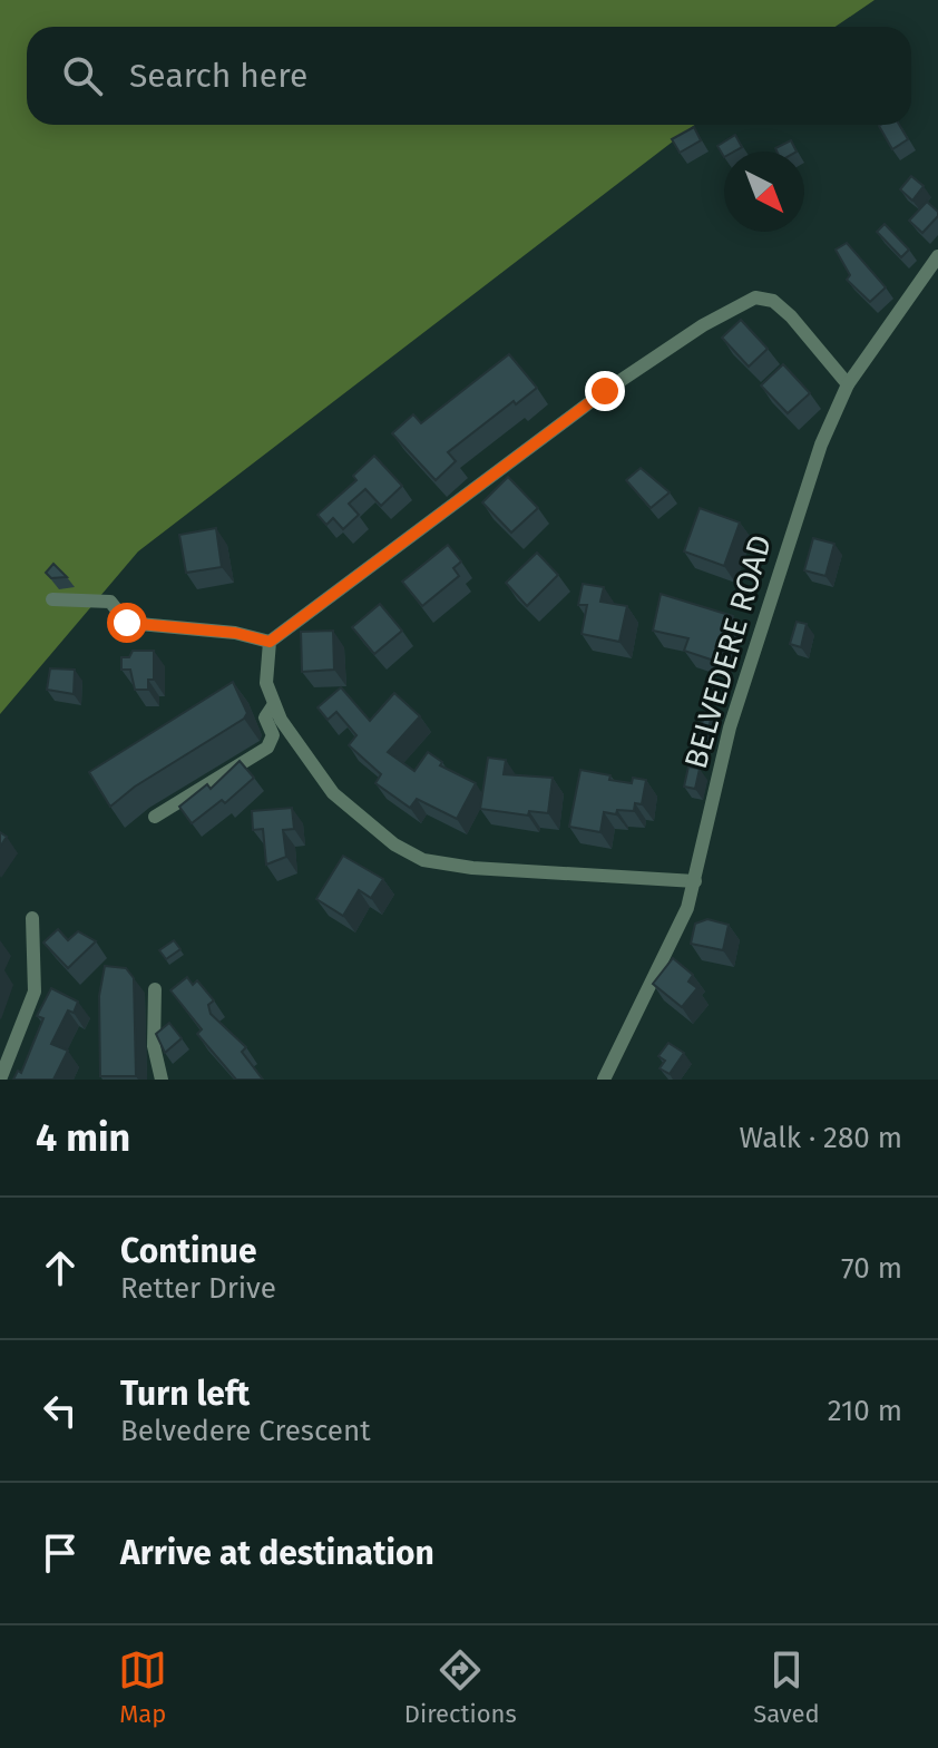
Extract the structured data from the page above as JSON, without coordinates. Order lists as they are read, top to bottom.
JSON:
{
  "streets": {
    "street": ["BELVEDERE ROAD"]
  },
  "north": "bottom right",
  "page": {
    "search": "Search here",
    "heading": ["4 min", "Walk · 280 m"],
    "list": [
      ["Continue", "Retter Drive", "70 m"],
      ["Turn left", "Belvedere Crescent", "210 m"],
      "Arrive at destination"
    ],
    "nav": ["Map", "Directions", "Saved"]
  }
}
